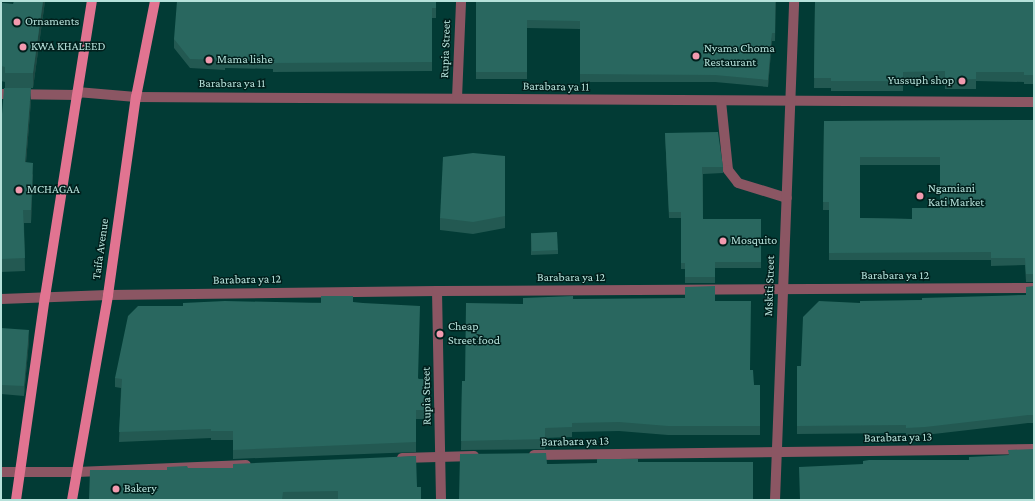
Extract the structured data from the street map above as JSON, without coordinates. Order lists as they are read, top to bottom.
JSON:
{
  "streets": {
    "main road": ["Taifa Avenue"],
    "street": [
      "Rupia Street",
      "Barabara ya 11",
      "Barabara ya 12",
      "Mskiti Street",
      "Barabara ya 13"
    ]
  },
  "crossings": [
    ["Rupia Street", "Barabara ya 11"],
    ["Rupia Street", "Barabara ya 12"],
    ["Barabara ya 11", "Taifa Avenue"],
    ["Barabara ya 11", "Mskiti Street"],
    ["Taifa Avenue", "Barabara ya 12"],
    ["Barabara ya 12", "Mskiti Street"],
    ["Mskiti Street", "Barabara ya 13"]
  ],
  "places": [
    "Ornaments",
    "KWA KHALEED",
    "Nyama Choma Restaurant",
    "Mama lishe",
    "Yussuph shop",
    "MCHAGAA",
    "Ngamiani Kati Market",
    "Mosquito",
    "Cheap Street food",
    "Bakery"
  ]
}
